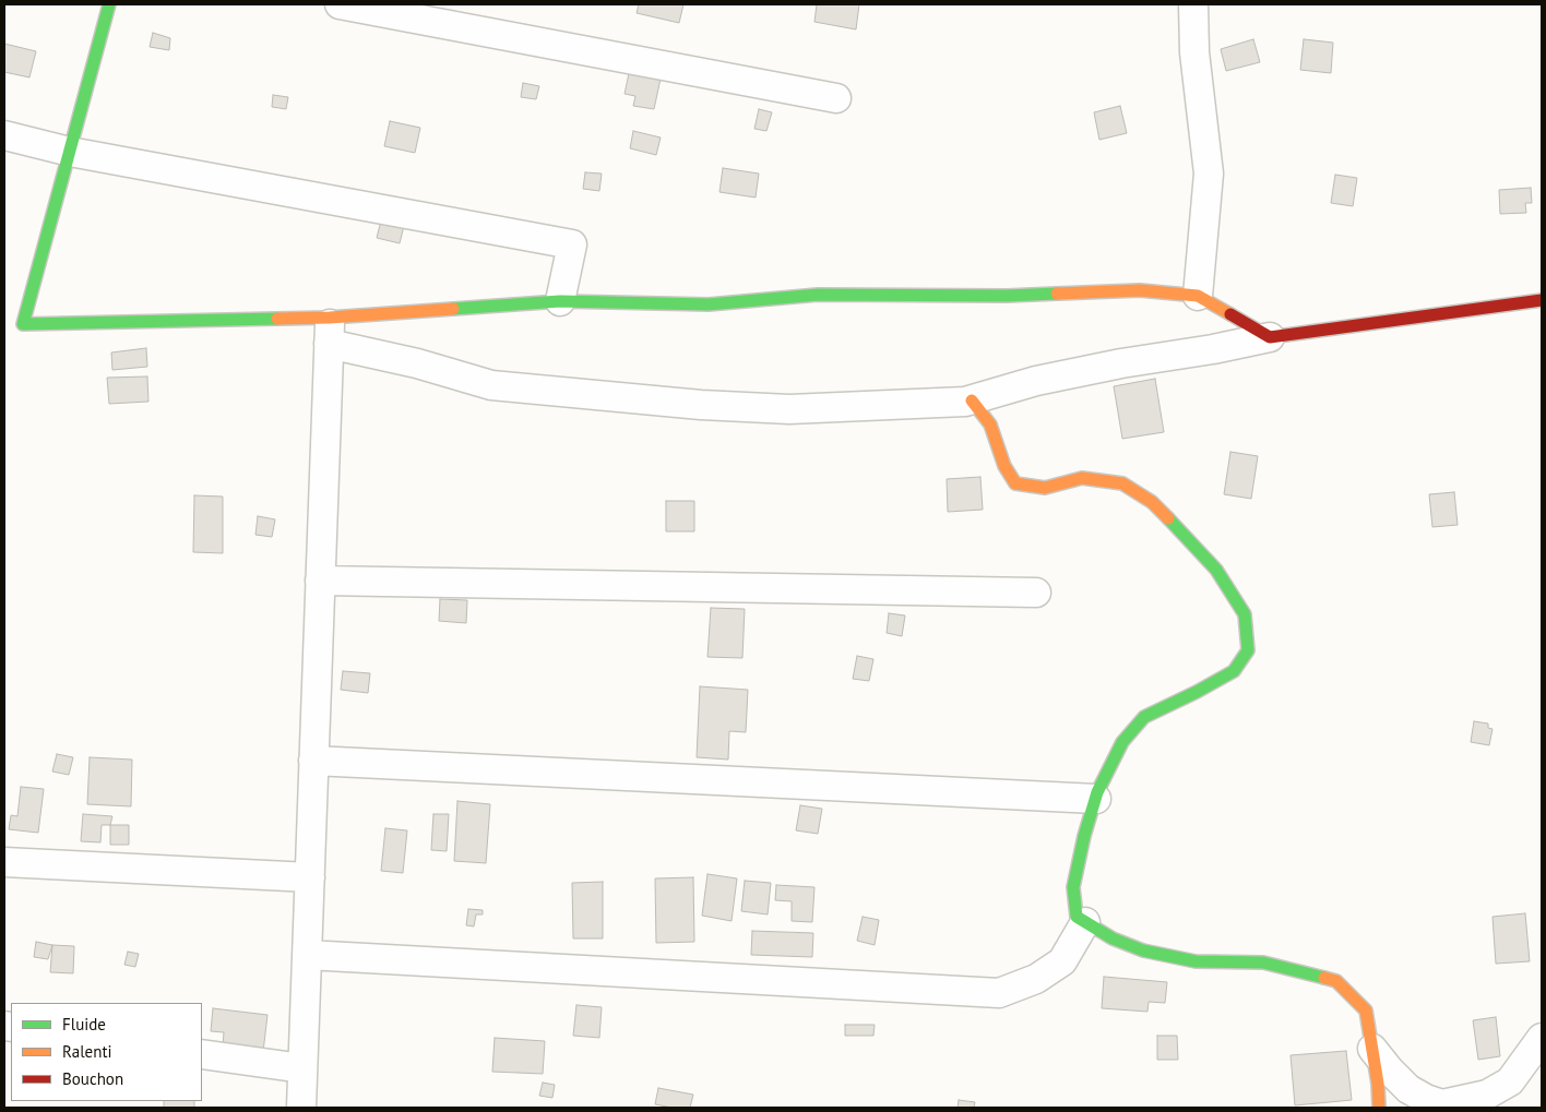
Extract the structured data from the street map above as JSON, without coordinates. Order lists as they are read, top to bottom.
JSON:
{
  "legend": ["Fluide", "Ralenti", "Bouchon"]
}
